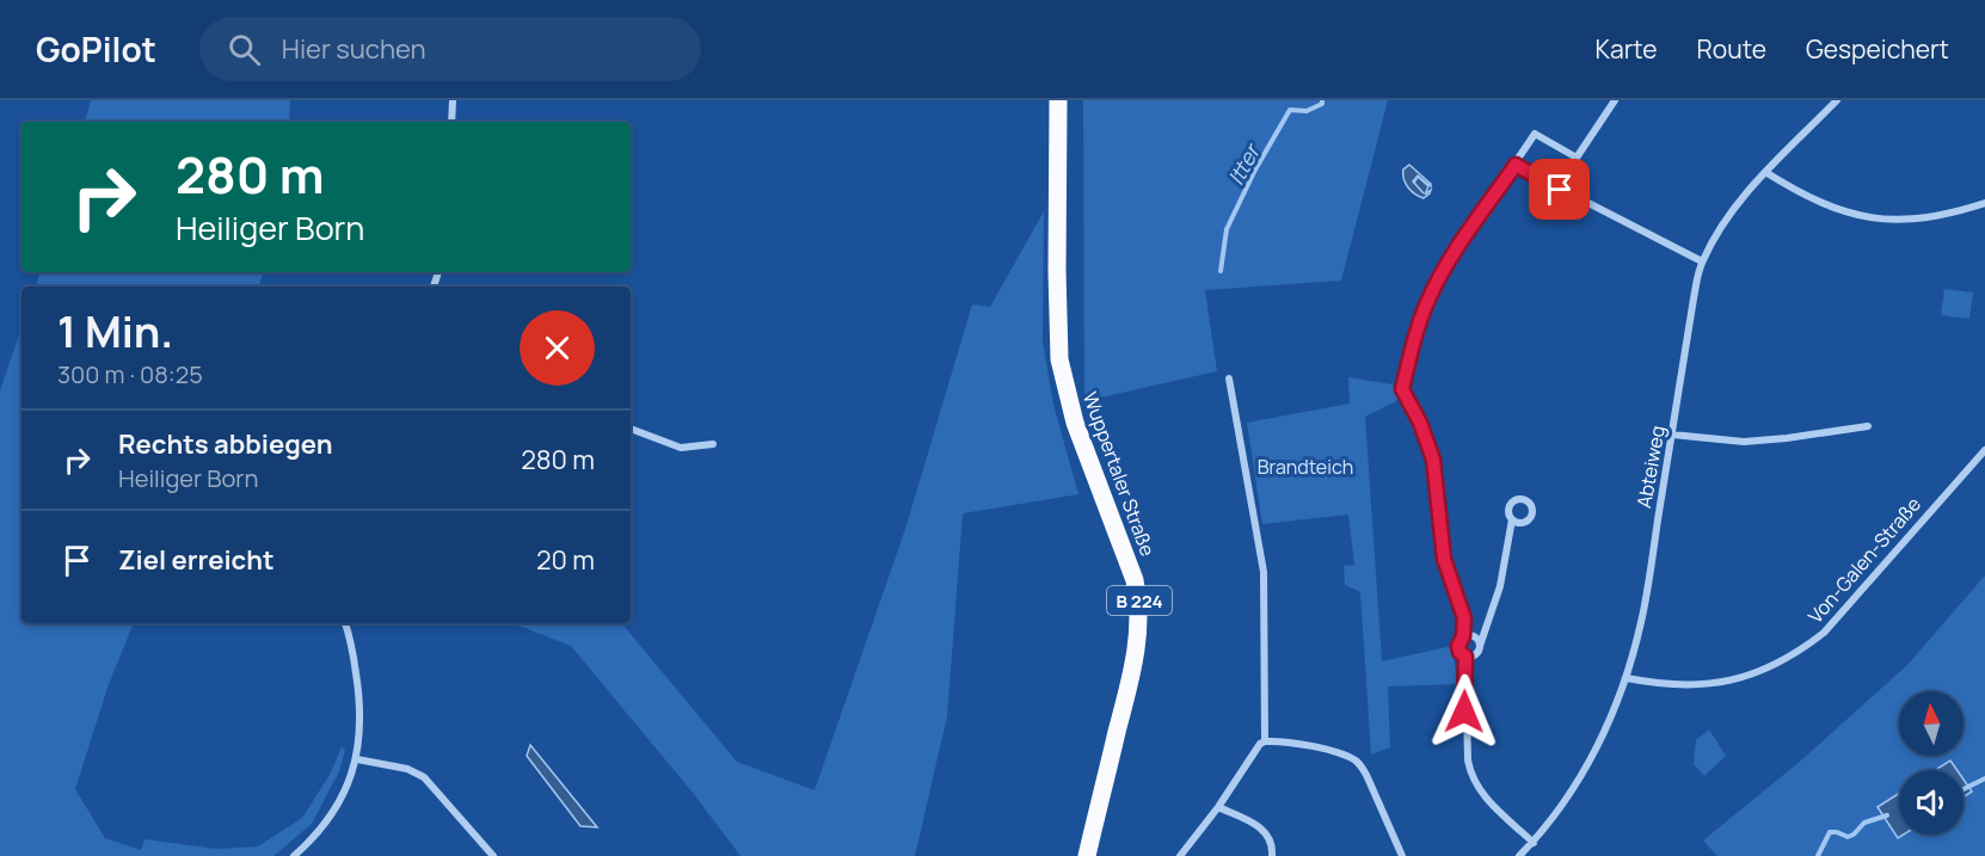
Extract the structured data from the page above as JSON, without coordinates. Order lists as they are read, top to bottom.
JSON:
{
  "streets": {
    "main road": ["Wuppertaler Straße", "B 224"],
    "street": ["Abteiweg", "Von-Galen-Straße"]
  },
  "crossings": [
    ["Abteiweg", "Von-Galen-Straße"]
  ],
  "water": ["Itter"],
  "parks": ["Brandteich"],
  "north": "top",
  "page": {
    "header": "GoPilot",
    "search": "Hier suchen",
    "nav": ["Karte", "Route", "Gespeichert"],
    "turn": ["280 m", "Heiliger Born"],
    "heading": ["1 Min.", "300 m · 08:25"],
    "list": [
      {
        "name": "Rechts abbiegen",
        "note": "Heiliger Born",
        "value": "280 m"
      },
      {
        "name": "Ziel erreicht",
        "value": "20 m"
      }
    ]
  }
}
